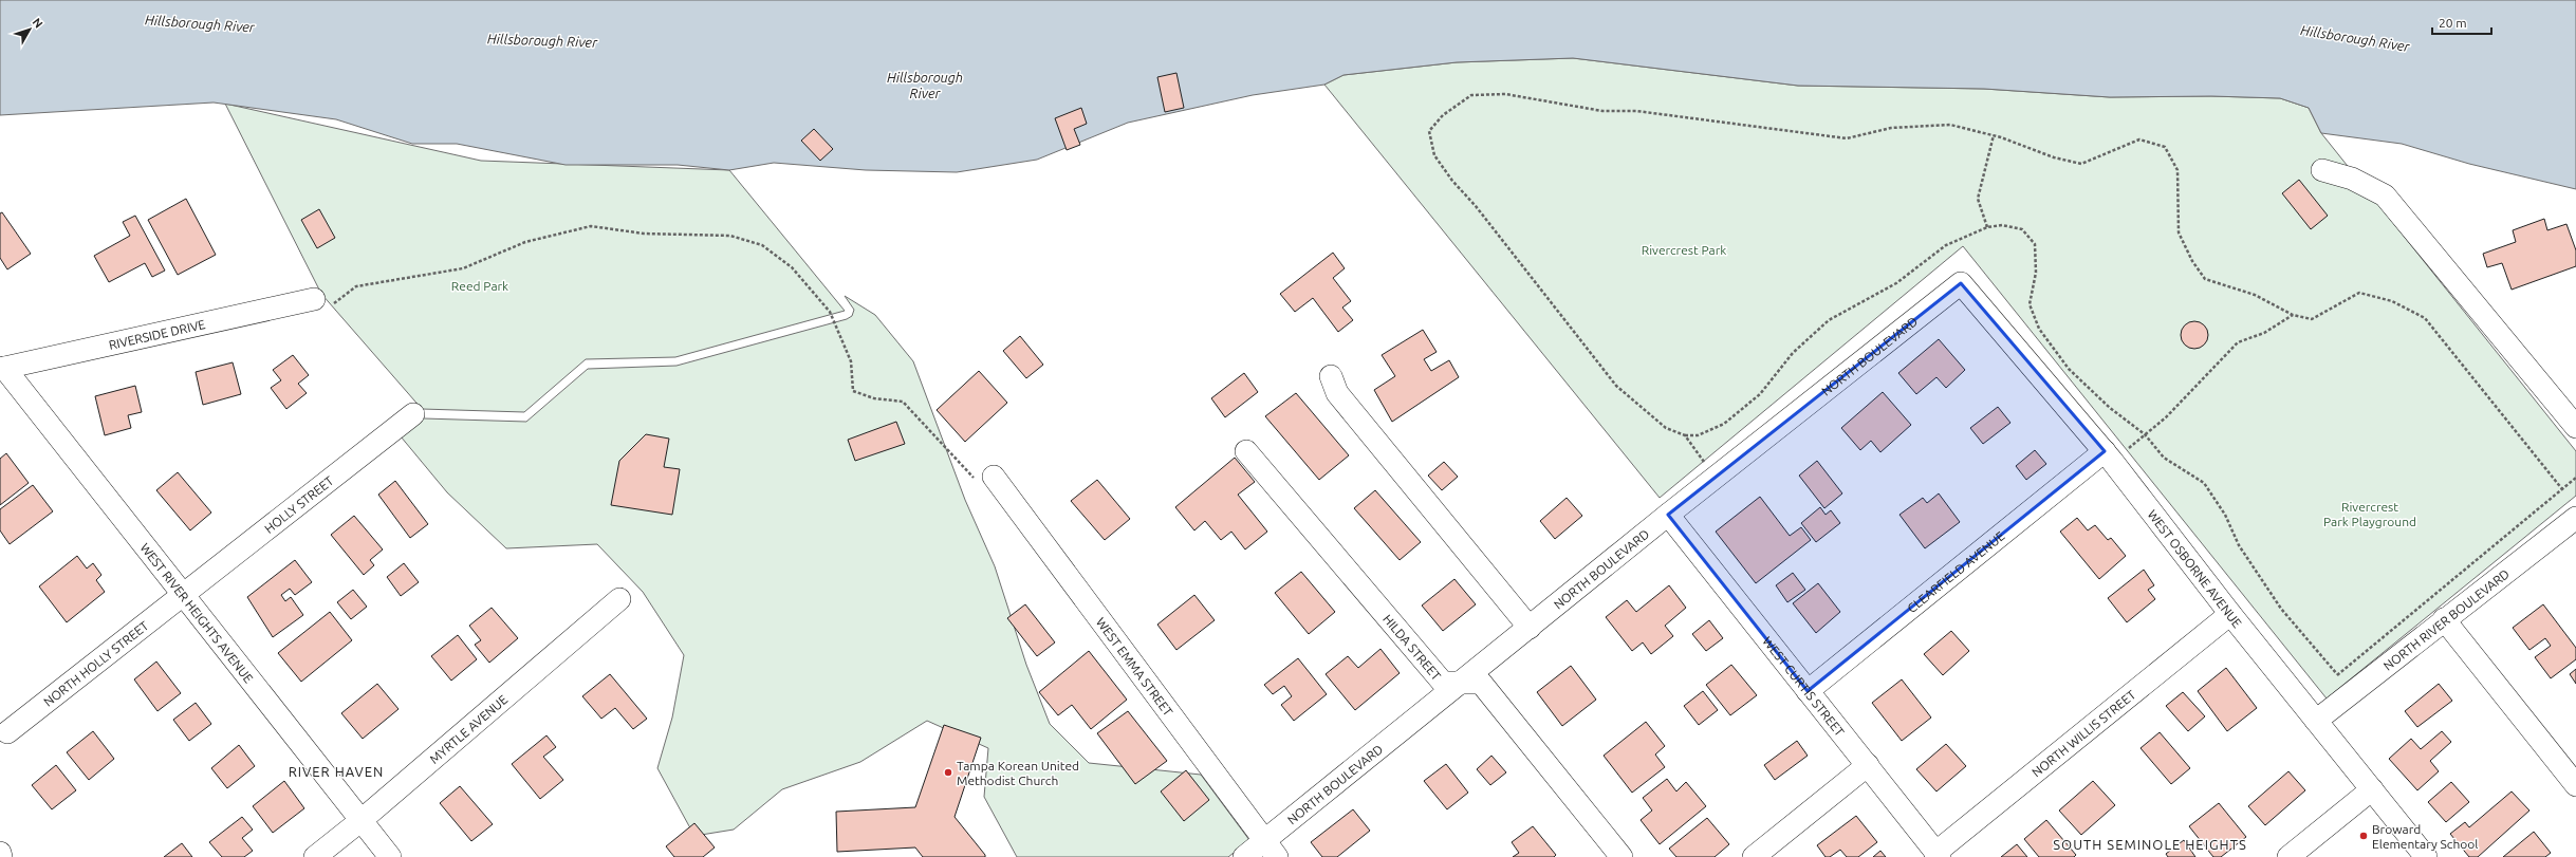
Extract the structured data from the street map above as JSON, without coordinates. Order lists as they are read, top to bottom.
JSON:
{
  "streets": {
    "street": [
      "RIVERSIDE DRIVE",
      "NORTH BOULEVARD",
      "HOLLY STREET",
      "WEST OSBORNE AVENUE",
      "CLEARFIELD AVENUE",
      "WEST RIVER HEIGHTS AVENUE",
      "NORTH RIVER BOULEVARD",
      "HILDA STREET",
      "NORTH HOLLY STREET",
      "WEST EMMA STREET",
      "WEST CURTIS STREET",
      "MYRTLE AVENUE",
      "NORTH WILLIS STREET"
    ]
  },
  "crossings": [
    ["RIVERSIDE DRIVE", "WEST RIVER HEIGHTS AVENUE"],
    ["NORTH BOULEVARD", "WEST OSBORNE AVENUE"],
    ["NORTH BOULEVARD", "HILDA STREET"],
    ["NORTH BOULEVARD", "WEST EMMA STREET"],
    ["NORTH BOULEVARD", "WEST CURTIS STREET"],
    ["HOLLY STREET", "WEST RIVER HEIGHTS AVENUE"],
    ["HOLLY STREET", "NORTH HOLLY STREET"],
    ["WEST OSBORNE AVENUE", "CLEARFIELD AVENUE"],
    ["WEST OSBORNE AVENUE", "NORTH RIVER BOULEVARD"],
    ["WEST OSBORNE AVENUE", "NORTH WILLIS STREET"],
    ["CLEARFIELD AVENUE", "WEST CURTIS STREET"],
    ["WEST RIVER HEIGHTS AVENUE", "NORTH HOLLY STREET"],
    ["WEST RIVER HEIGHTS AVENUE", "MYRTLE AVENUE"],
    ["WEST CURTIS STREET", "NORTH WILLIS STREET"]
  ],
  "districts": ["RIVER HAVEN", "SOUTH SEMINOLE HEIGHTS"],
  "water": ["Hillsborough River"],
  "parks": ["Rivercrest Park", "Reed Park", "Rivercrest Park Playground"],
  "places": ["Tampa Korean United Methodist Church", "Broward Elementary School"],
  "scale_bar": "20 m",
  "north": "top right"
}
